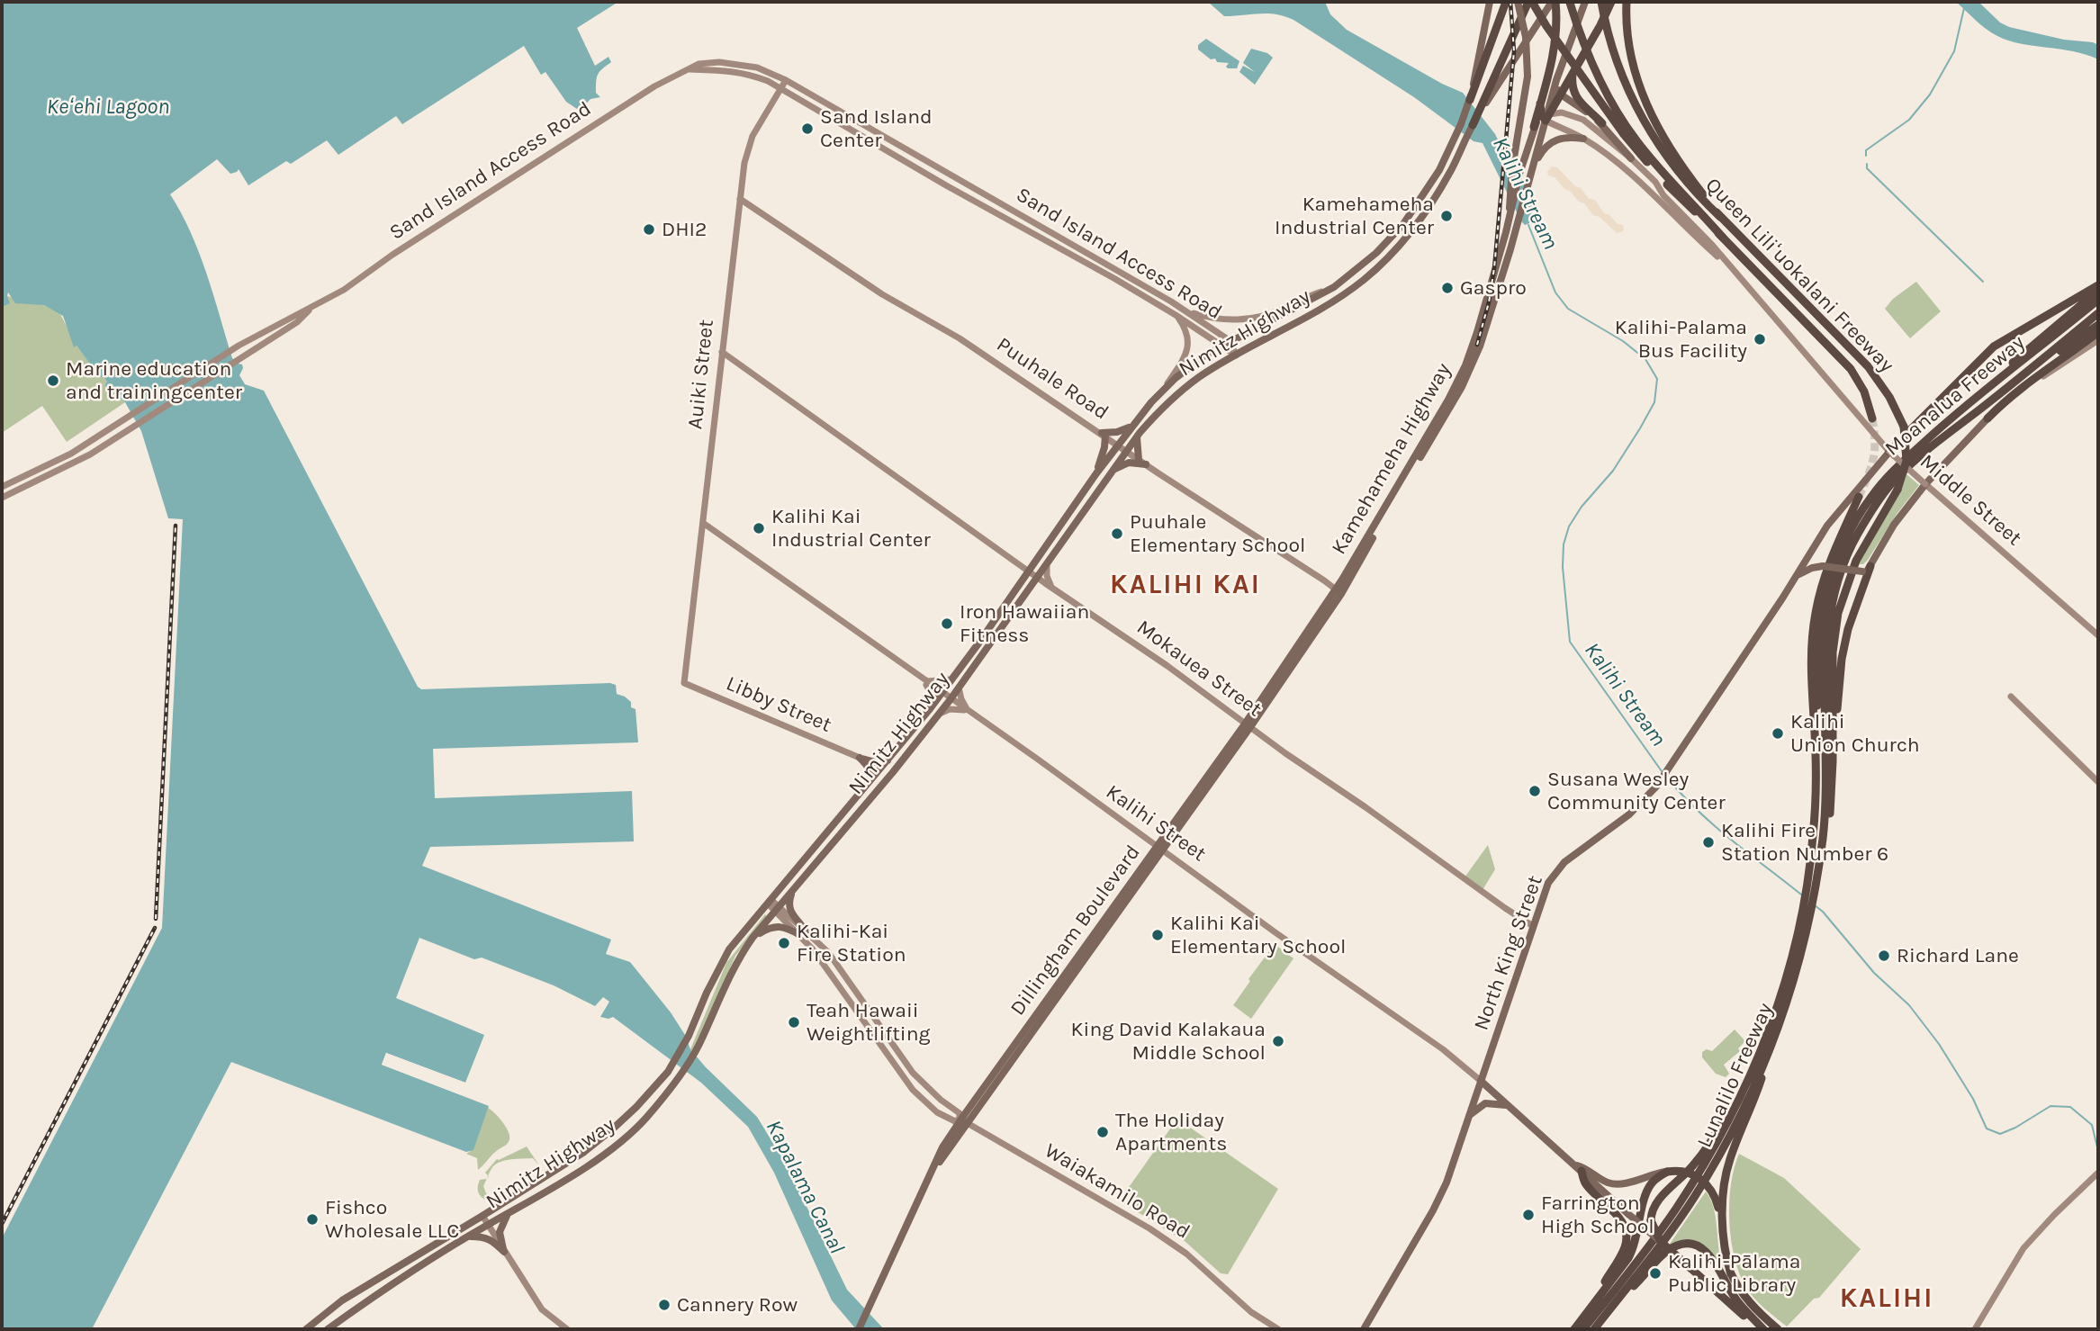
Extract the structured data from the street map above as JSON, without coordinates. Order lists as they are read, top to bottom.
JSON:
{
  "streets": {
    "highway": ["Queen Liliʻuokalani Freeway", "Moanalua Freeway", "Lunalilo Freeway"],
    "main road": [
      "Sand Island Access Road",
      "Nimitz Highway",
      "Auiki Street",
      "Puuhale Road",
      "Kamehameha Highway",
      "Middle Street",
      "Mokauea Street",
      "Libby Street",
      "Kalihi Street",
      "Dillingham Boulevard",
      "North King Street",
      "Waiakamilo Road"
    ]
  },
  "crossings": [
    ["Sand Island Access Road", "Nimitz Highway"],
    ["Sand Island Access Road", "Auiki Street"],
    ["Queen Liliʻuokalani Freeway", "Moanalua Freeway"],
    ["Queen Liliʻuokalani Freeway", "Lunalilo Freeway"],
    ["Nimitz Highway", "Puuhale Road"],
    ["Nimitz Highway", "Mokauea Street"],
    ["Nimitz Highway", "Kalihi Street"],
    ["Nimitz Highway", "Waiakamilo Road"],
    ["Auiki Street", "Puuhale Road"],
    ["Auiki Street", "Mokauea Street"],
    ["Auiki Street", "Libby Street"],
    ["Auiki Street", "Kalihi Street"],
    ["Puuhale Road", "Kamehameha Highway"],
    ["Puuhale Road", "Dillingham Boulevard"],
    ["Moanalua Freeway", "Lunalilo Freeway"],
    ["Kamehameha Highway", "Middle Street"],
    ["Kamehameha Highway", "Dillingham Boulevard"],
    ["Middle Street", "North King Street"],
    ["Mokauea Street", "Dillingham Boulevard"],
    ["Mokauea Street", "North King Street"],
    ["Kalihi Street", "Dillingham Boulevard"],
    ["Kalihi Street", "North King Street"],
    ["Dillingham Boulevard", "Waiakamilo Road"]
  ],
  "districts": ["KALIHI KAI", "KALIHI"],
  "water": ["Keʻehi Lagoon", "Kalihi Stream", "Kapalama Canal"],
  "places": [
    "Sand Island Center",
    "Kamehameha Industrial Center",
    "DHI2",
    "Gaspro",
    "Kalihi-Palama Bus Facility",
    "Marine education and trainingcenter",
    "Kalihi Kai Industrial Center",
    "Puuhale Elementary School",
    "Iron Hawaiian Fitness",
    "Kalihi Union Church",
    "Susana Wesley Community Center",
    "Kalihi Fire Station Number 6",
    "Kalihi Kai Elementary School",
    "Kalihi-Kai Fire Station",
    "Richard Lane",
    "Teah Hawaii Weightlifting",
    "King David Kalakaua Middle School",
    "The Holiday Apartments",
    "Farrington High School",
    "Fishco Wholesale LLC",
    "Kalihi-Pālama Public Library",
    "Cannery Row"
  ]
}
